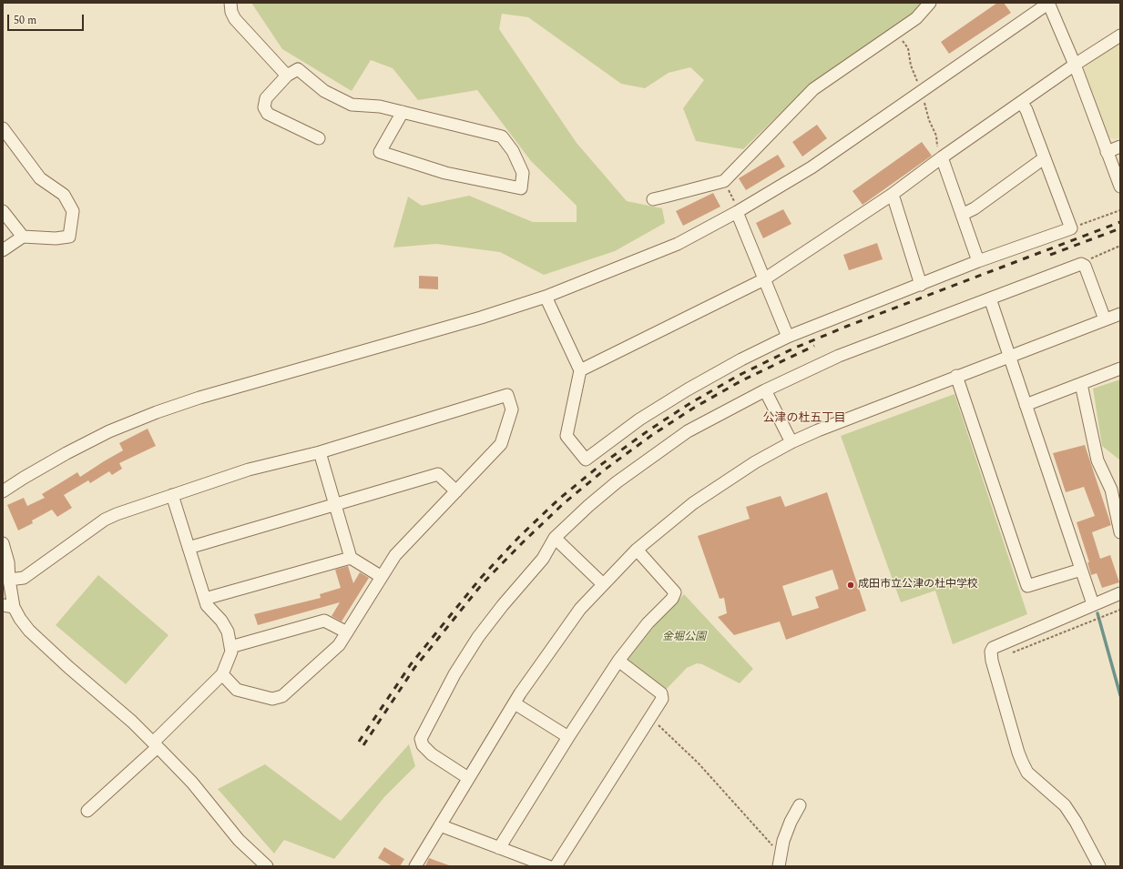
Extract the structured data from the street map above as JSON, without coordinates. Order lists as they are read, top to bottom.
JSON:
{
  "districts": ["公津の杜五丁目"],
  "parks": ["金堀公園"],
  "places": ["成田市立公津の杜中学校"],
  "scale_bar": "50 m"
}
